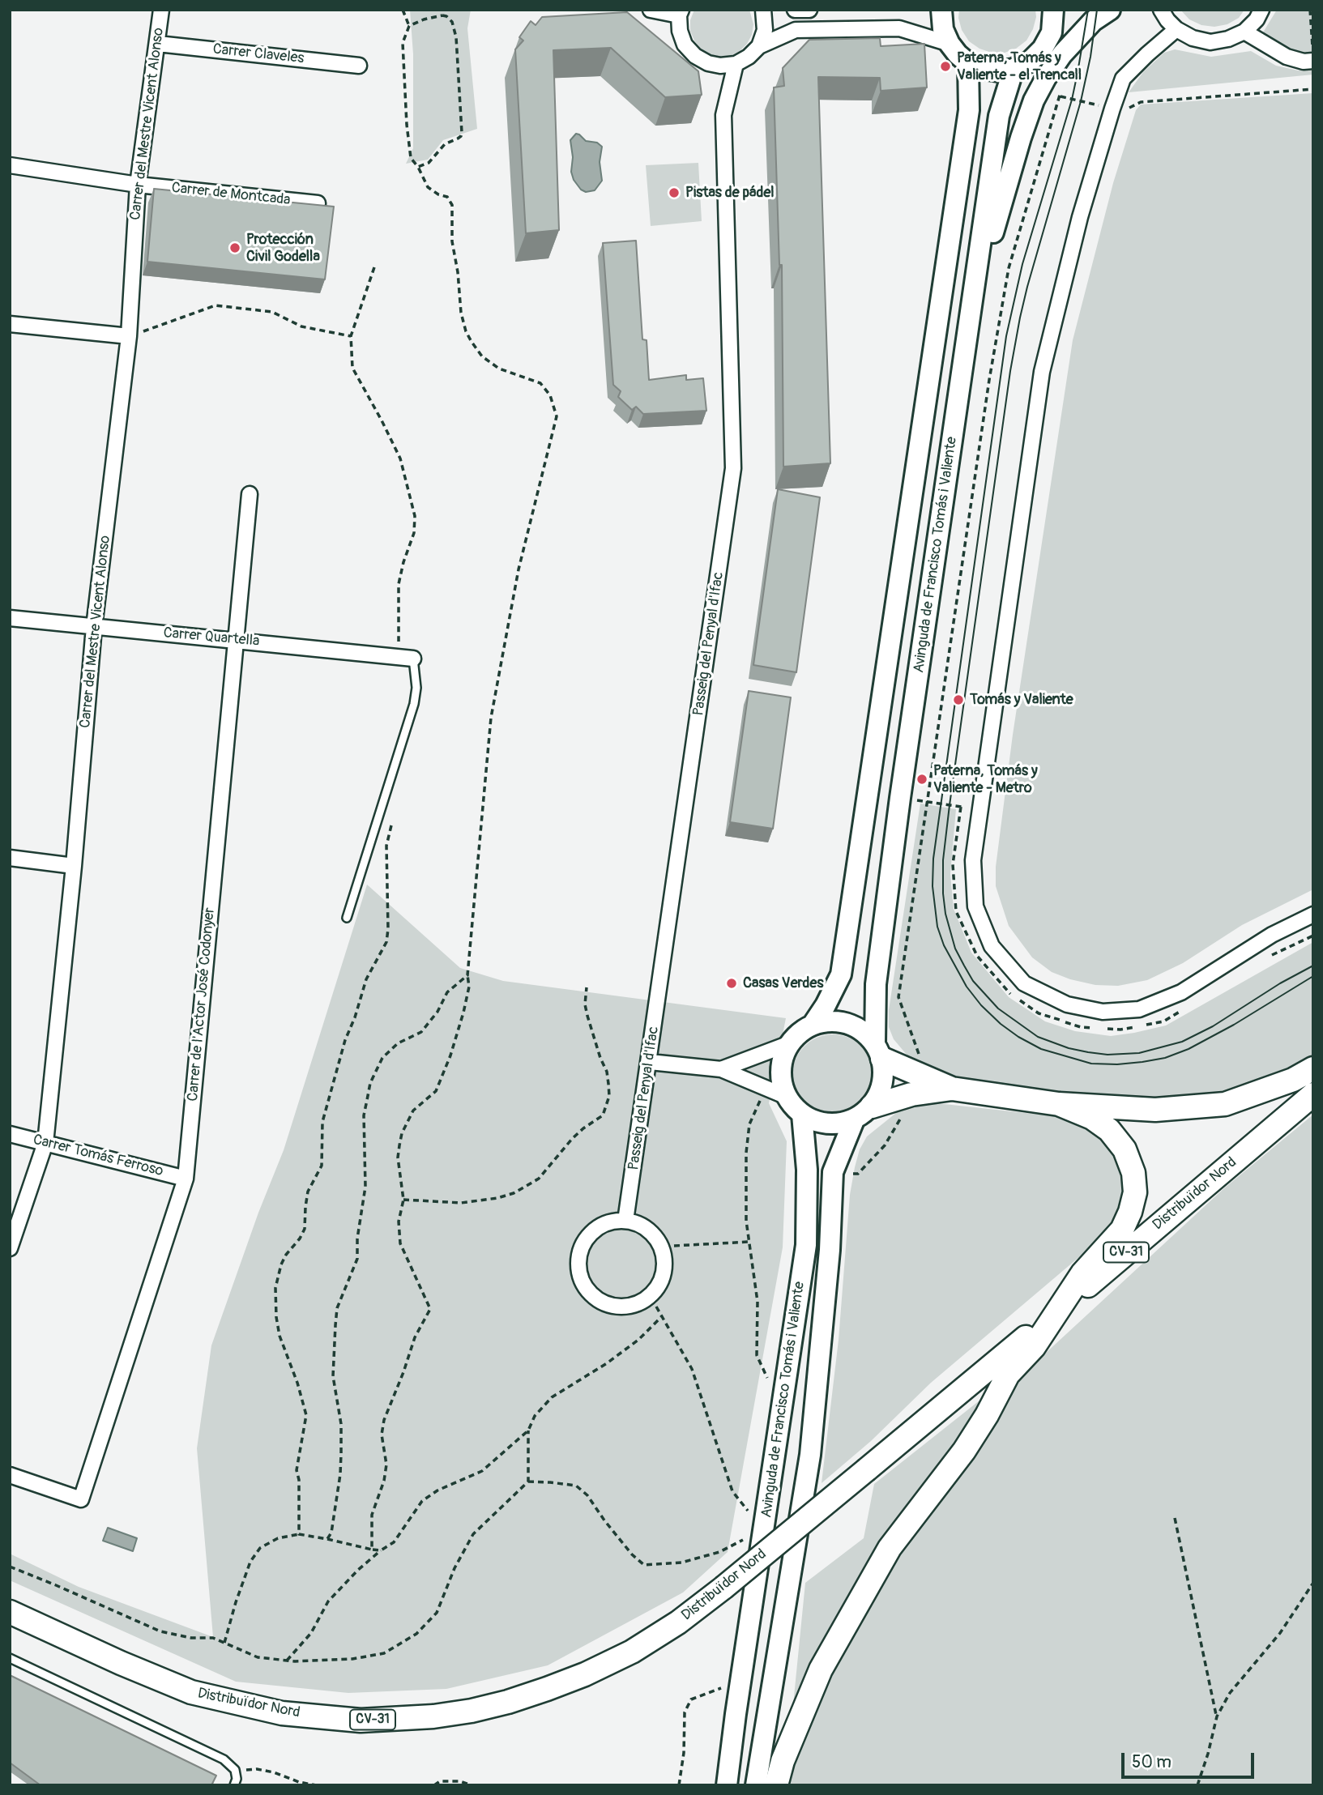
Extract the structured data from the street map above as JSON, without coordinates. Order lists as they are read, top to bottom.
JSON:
{
  "streets": {
    "main road": ["Avinguda de Francisco Tomás i Valiente", "Distribuïdor Nord", "CV-31"],
    "street": [
      "Carrer Claveles",
      "Carrer del Mestre Vicent Alonso",
      "Carrer de Montcada",
      "Carrer Quartella",
      "Passeig del Penyal d'Ifac",
      "Carrer de l'Actor José Codonyer",
      "Carrer Tomás Ferroso"
    ]
  },
  "crossings": [
    ["Carrer Claveles", "Carrer del Mestre Vicent Alonso"],
    ["Carrer del Mestre Vicent Alonso", "Carrer de Montcada"],
    ["Carrer del Mestre Vicent Alonso", "Carrer Quartella"],
    ["Carrer del Mestre Vicent Alonso", "Carrer Tomás Ferroso"],
    ["Carrer Quartella", "Carrer de l'Actor José Codonyer"],
    ["Carrer de l'Actor José Codonyer", "Carrer Tomás Ferroso"]
  ],
  "places": [
    "Paterna, Tomás y Valiente - el Trencall",
    "Pistas de pádel",
    "Protección Civil Godella",
    "Tomás y Valiente",
    "Paterna, Tomás y Valiente - Metro",
    "Casas Verdes"
  ],
  "scale_bar": "50 m"
}
